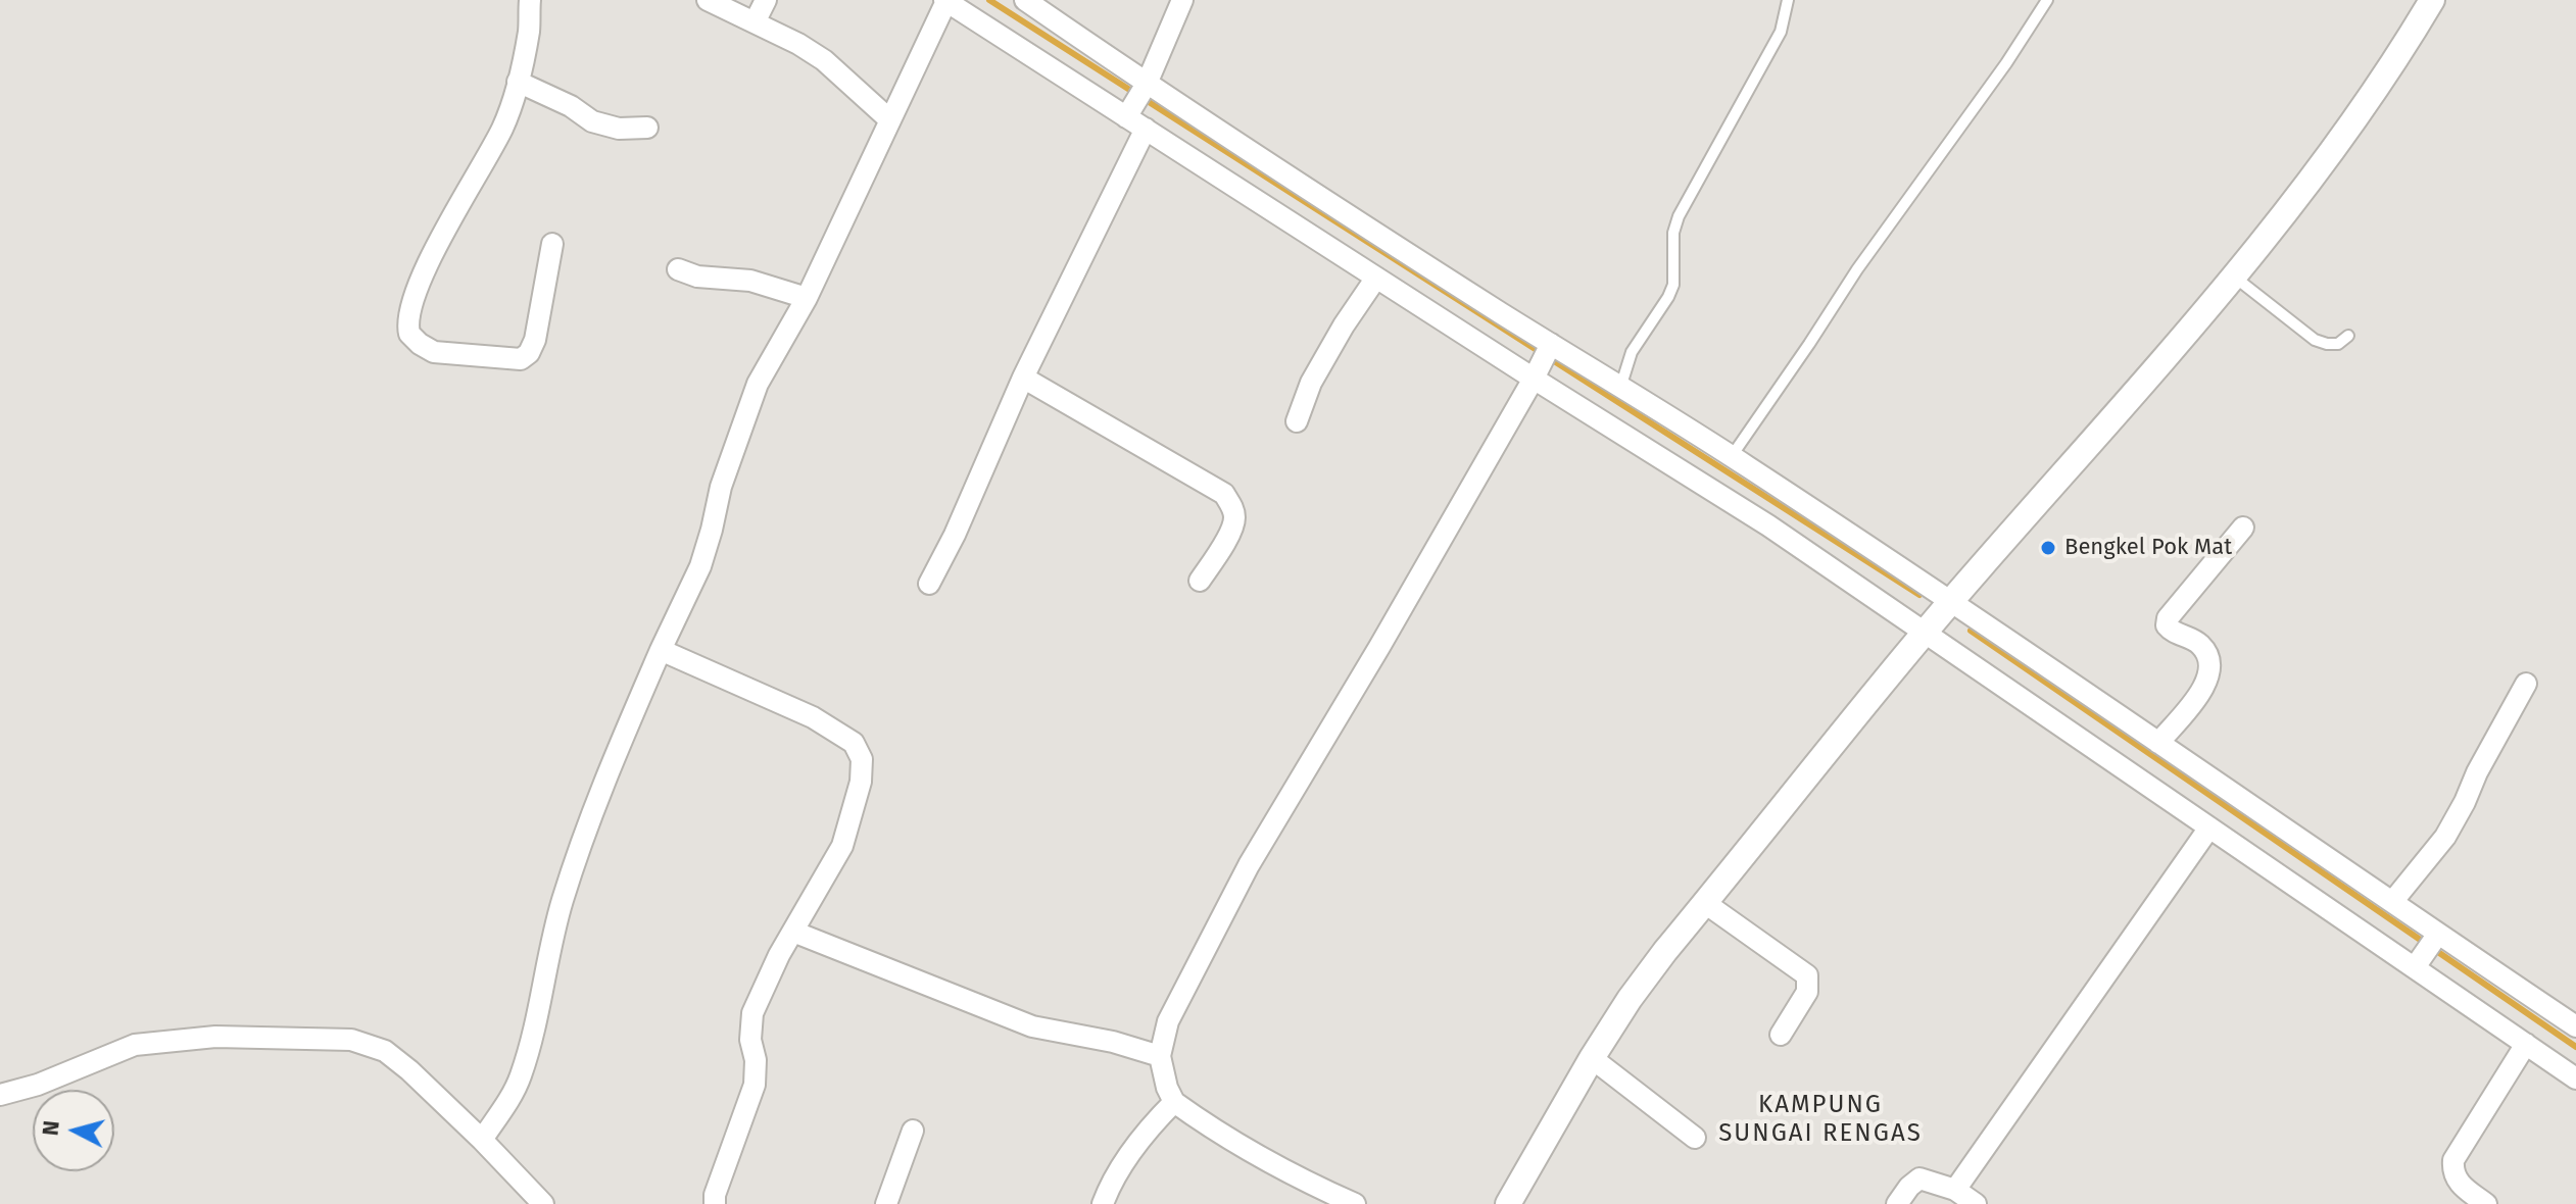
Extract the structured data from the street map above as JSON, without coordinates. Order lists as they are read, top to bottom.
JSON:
{
  "districts": ["KAMPUNG SUNGAI RENGAS"],
  "places": ["Bengkel Pok Mat"],
  "north": "left"
}
